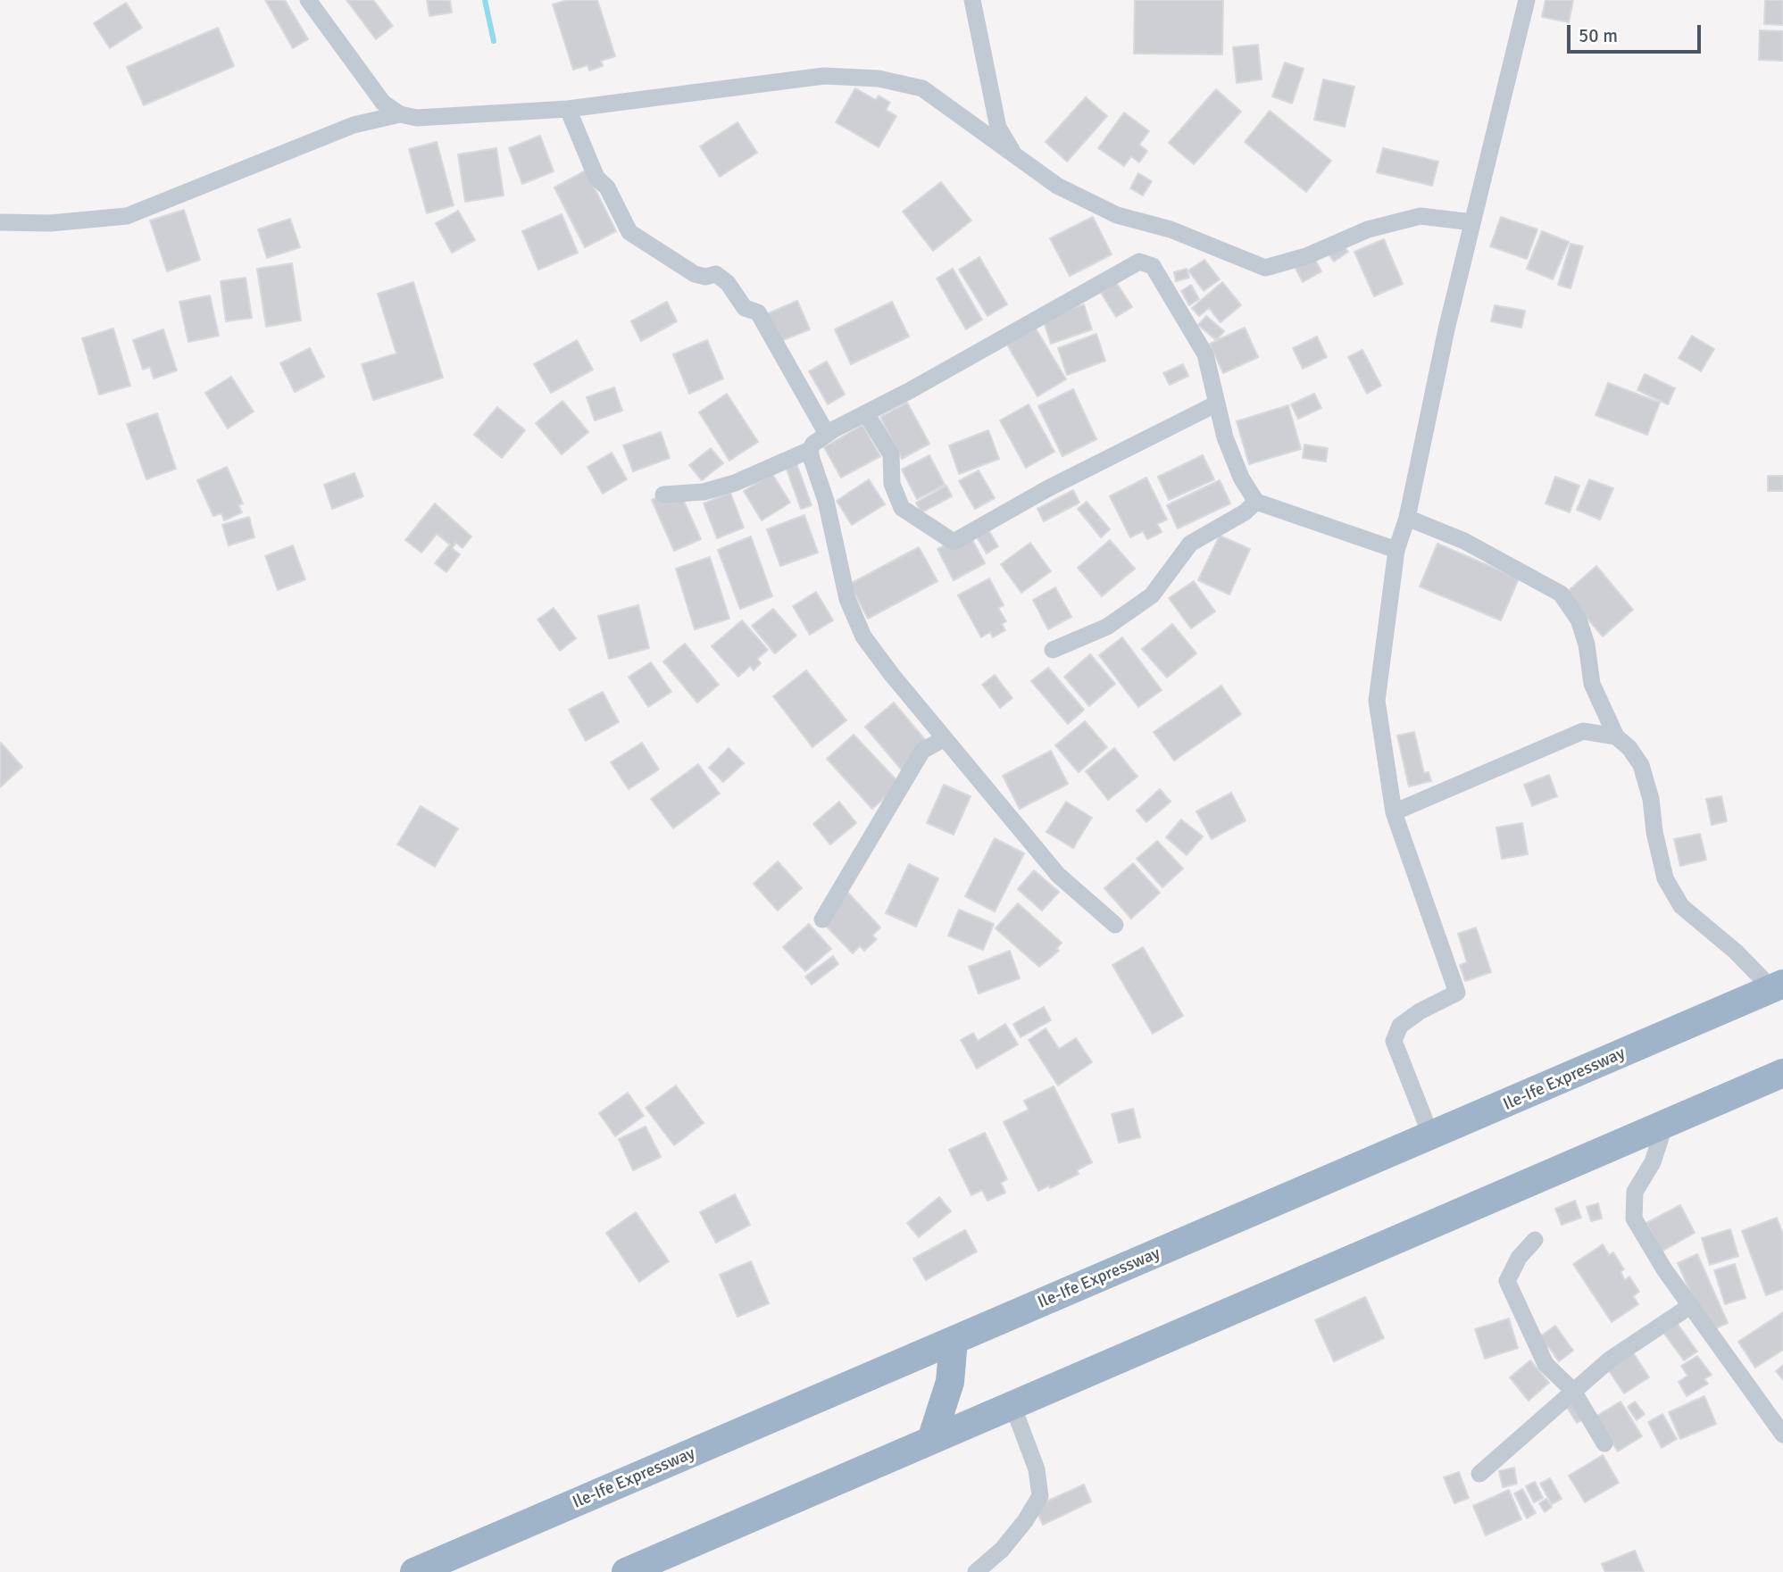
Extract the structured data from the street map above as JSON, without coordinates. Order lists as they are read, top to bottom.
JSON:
{
  "streets": {
    "highway": ["Ile-Ife Expressway"]
  },
  "scale_bar": "50 m"
}
